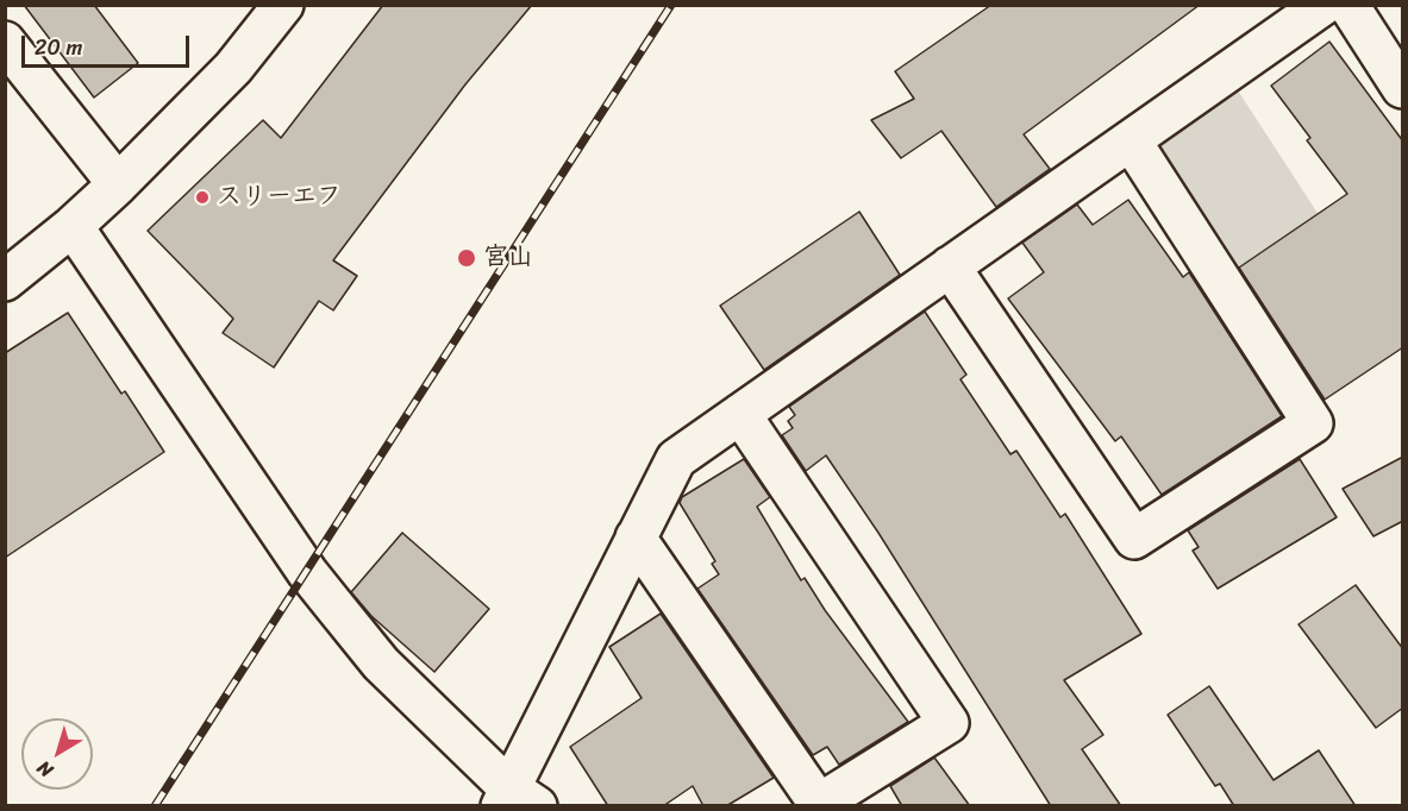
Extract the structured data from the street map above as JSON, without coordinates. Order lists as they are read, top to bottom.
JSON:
{
  "places": ["スリーエフ", "宮山"],
  "scale_bar": "20 m",
  "north": "bottom left"
}
